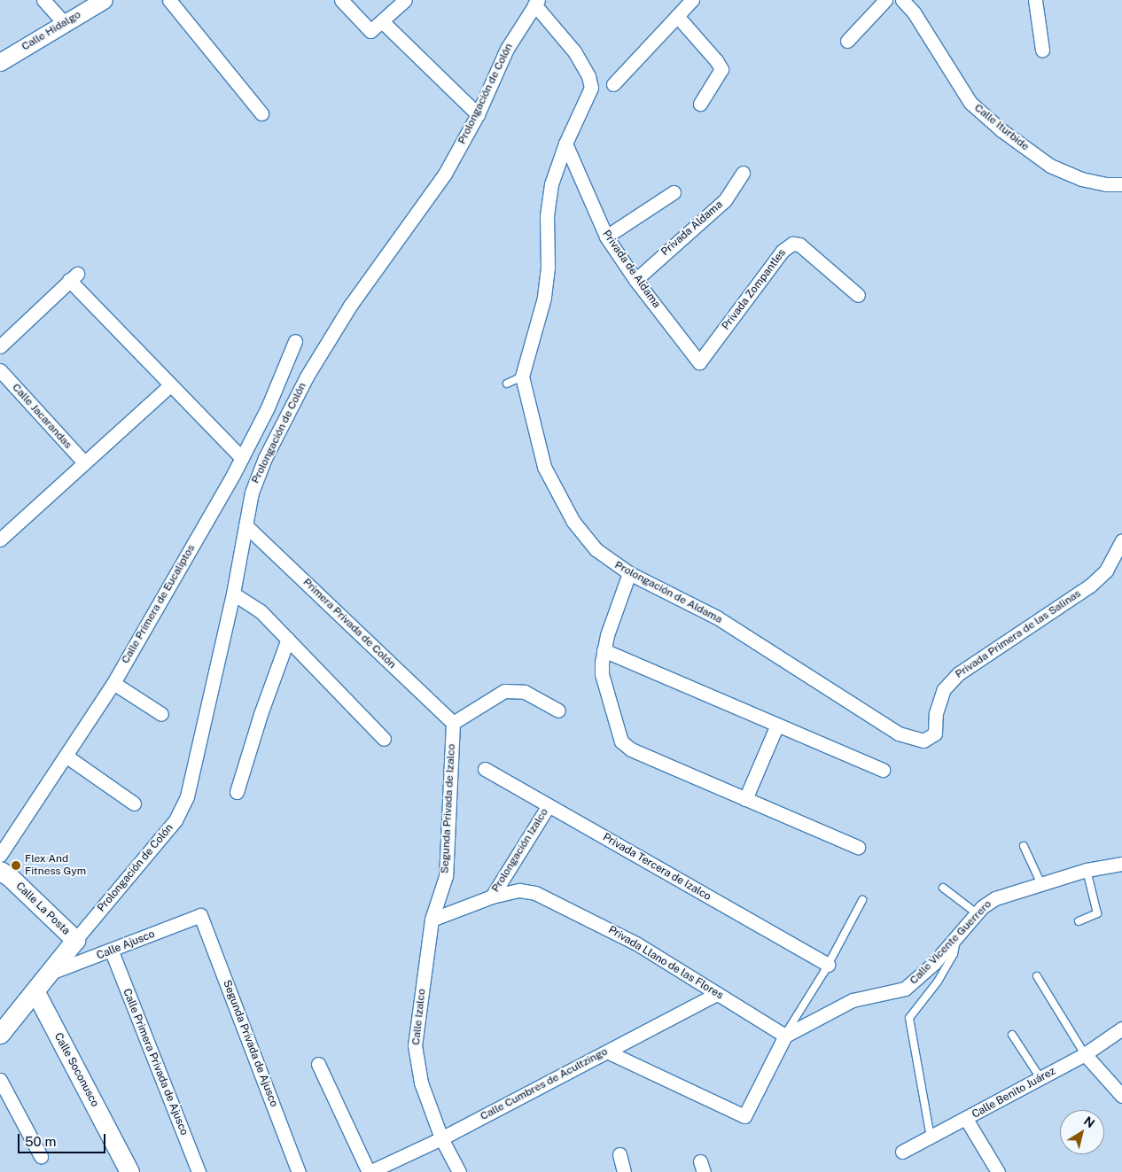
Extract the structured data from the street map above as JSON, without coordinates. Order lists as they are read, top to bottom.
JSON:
{
  "streets": {
    "main road": ["Calle La Posta", "Calle Soconusco"],
    "street": [
      "Calle Hidalgo",
      "Prolongación de Colón",
      "Calle Iturbide",
      "Privada Aldama",
      "Privada de Aldama",
      "Privada Zompantles",
      "Calle Jacarandas",
      "Prolongación de Aldama",
      "Calle Primera de Eucaliptos",
      "Primera Privada de Colón",
      "Privada Primera de las Salinas",
      "Segunda Privada de Izalco",
      "Prolongación Izalco",
      "Privada Tercera de Izalco",
      "Calle Vicente Guerrero",
      "Calle Ajusco",
      "Privada Llano de las Flores",
      "Calle Izalco",
      "Segunda Privada de Ajusco",
      "Calle Primera Privada de Ajusco",
      "Calle Cumbres de Acultzingo",
      "Calle Benito Juárez"
    ]
  },
  "crossings": [
    ["Prolongación de Colón", "Primera Privada de Colón"],
    ["Prolongación de Colón", "Calle La Posta"],
    ["Privada Aldama", "Privada de Aldama"],
    ["Privada de Aldama", "Privada Zompantles"],
    ["Prolongación de Aldama", "Privada Primera de las Salinas"],
    ["Primera Privada de Colón", "Segunda Privada de Izalco"],
    ["Segunda Privada de Izalco", "Calle Izalco"],
    ["Prolongación Izalco", "Privada Tercera de Izalco"],
    ["Prolongación Izalco", "Privada Llano de las Flores"],
    ["Calle Vicente Guerrero", "Privada Llano de las Flores"],
    ["Calle Ajusco", "Segunda Privada de Ajusco"],
    ["Calle Ajusco", "Calle Primera Privada de Ajusco"],
    ["Privada Llano de las Flores", "Calle Cumbres de Acultzingo"],
    ["Calle Izalco", "Calle Cumbres de Acultzingo"]
  ],
  "places": ["Flex And Fitness Gym"],
  "scale_bar": "50 m",
  "north": "top right"
}
